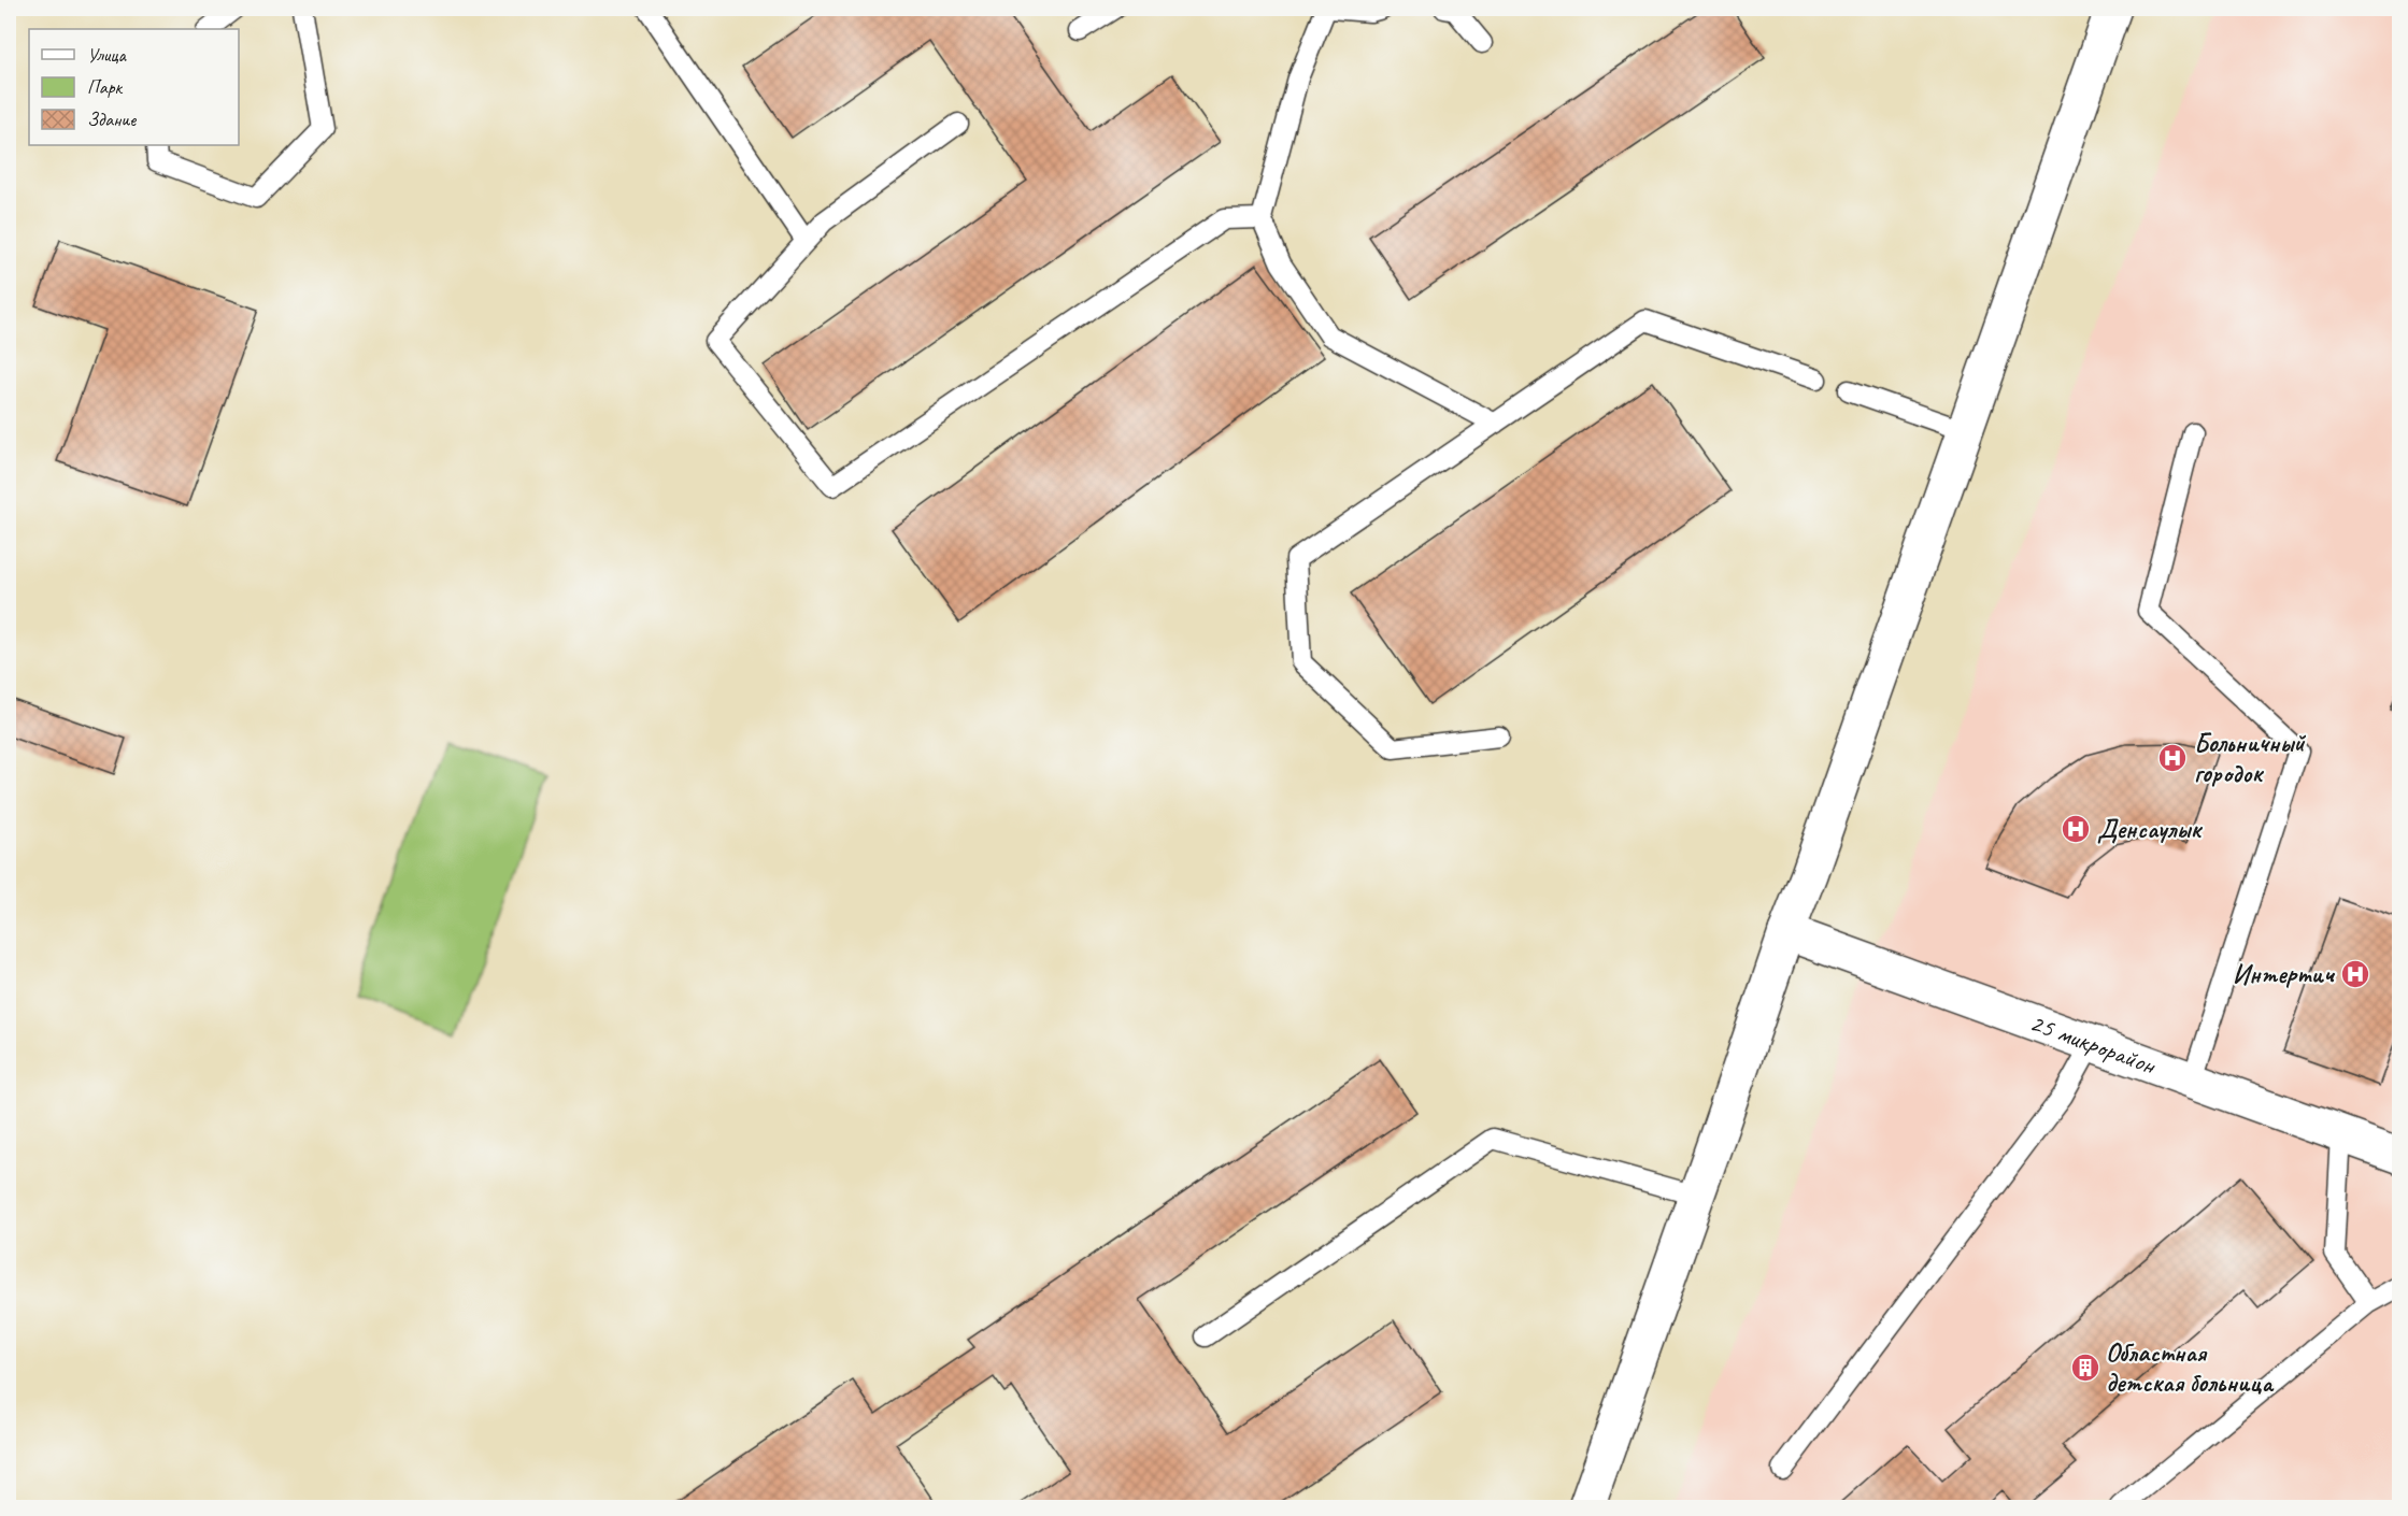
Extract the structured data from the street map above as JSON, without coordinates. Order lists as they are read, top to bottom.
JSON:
{
  "streets": {
    "street": ["25 микрорайон"]
  },
  "places": {
    "hospital": ["Больничный городок", "Денсаулык", "Интертич"],
    "building": ["Областная детская больница"]
  },
  "legend": ["Улица", "Парк", "Здание"]
}
